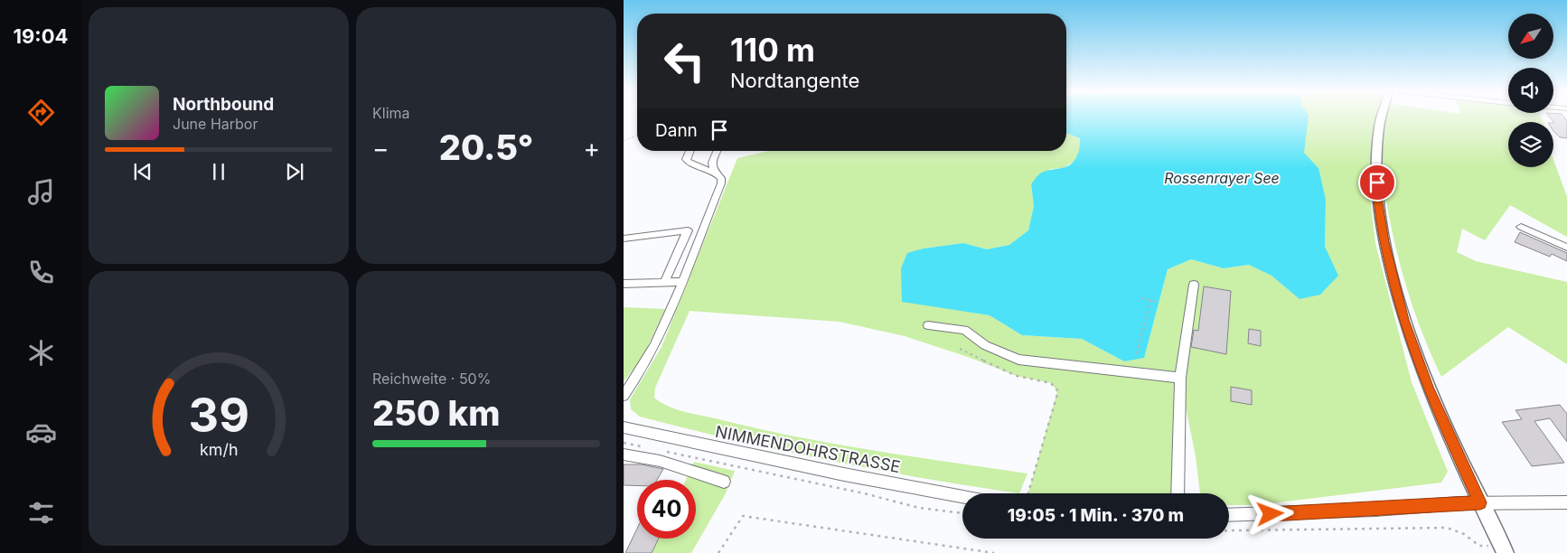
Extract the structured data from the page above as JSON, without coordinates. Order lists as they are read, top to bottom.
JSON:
{
  "streets": {
    "street": ["NIMMENDOHRSTRASSE"]
  },
  "water": ["Rossenrayer See"],
  "north": "bottom left",
  "page": {
    "tabs": "19:04",
    "tile": [
      "Klima",
      ["Reichweite · 50%", "250 km"]
    ],
    "turn": ["110 m", "Nordtangente"],
    "song": ["Northbound", "June Harbor"],
    "then": "Dann",
    "heat": ["−", "20.5°", "+"],
    "limit": "40",
    "trip": "19:05 · 1 Min. · 370 m",
    "gauge": ["39", "km/h"]
  }
}
